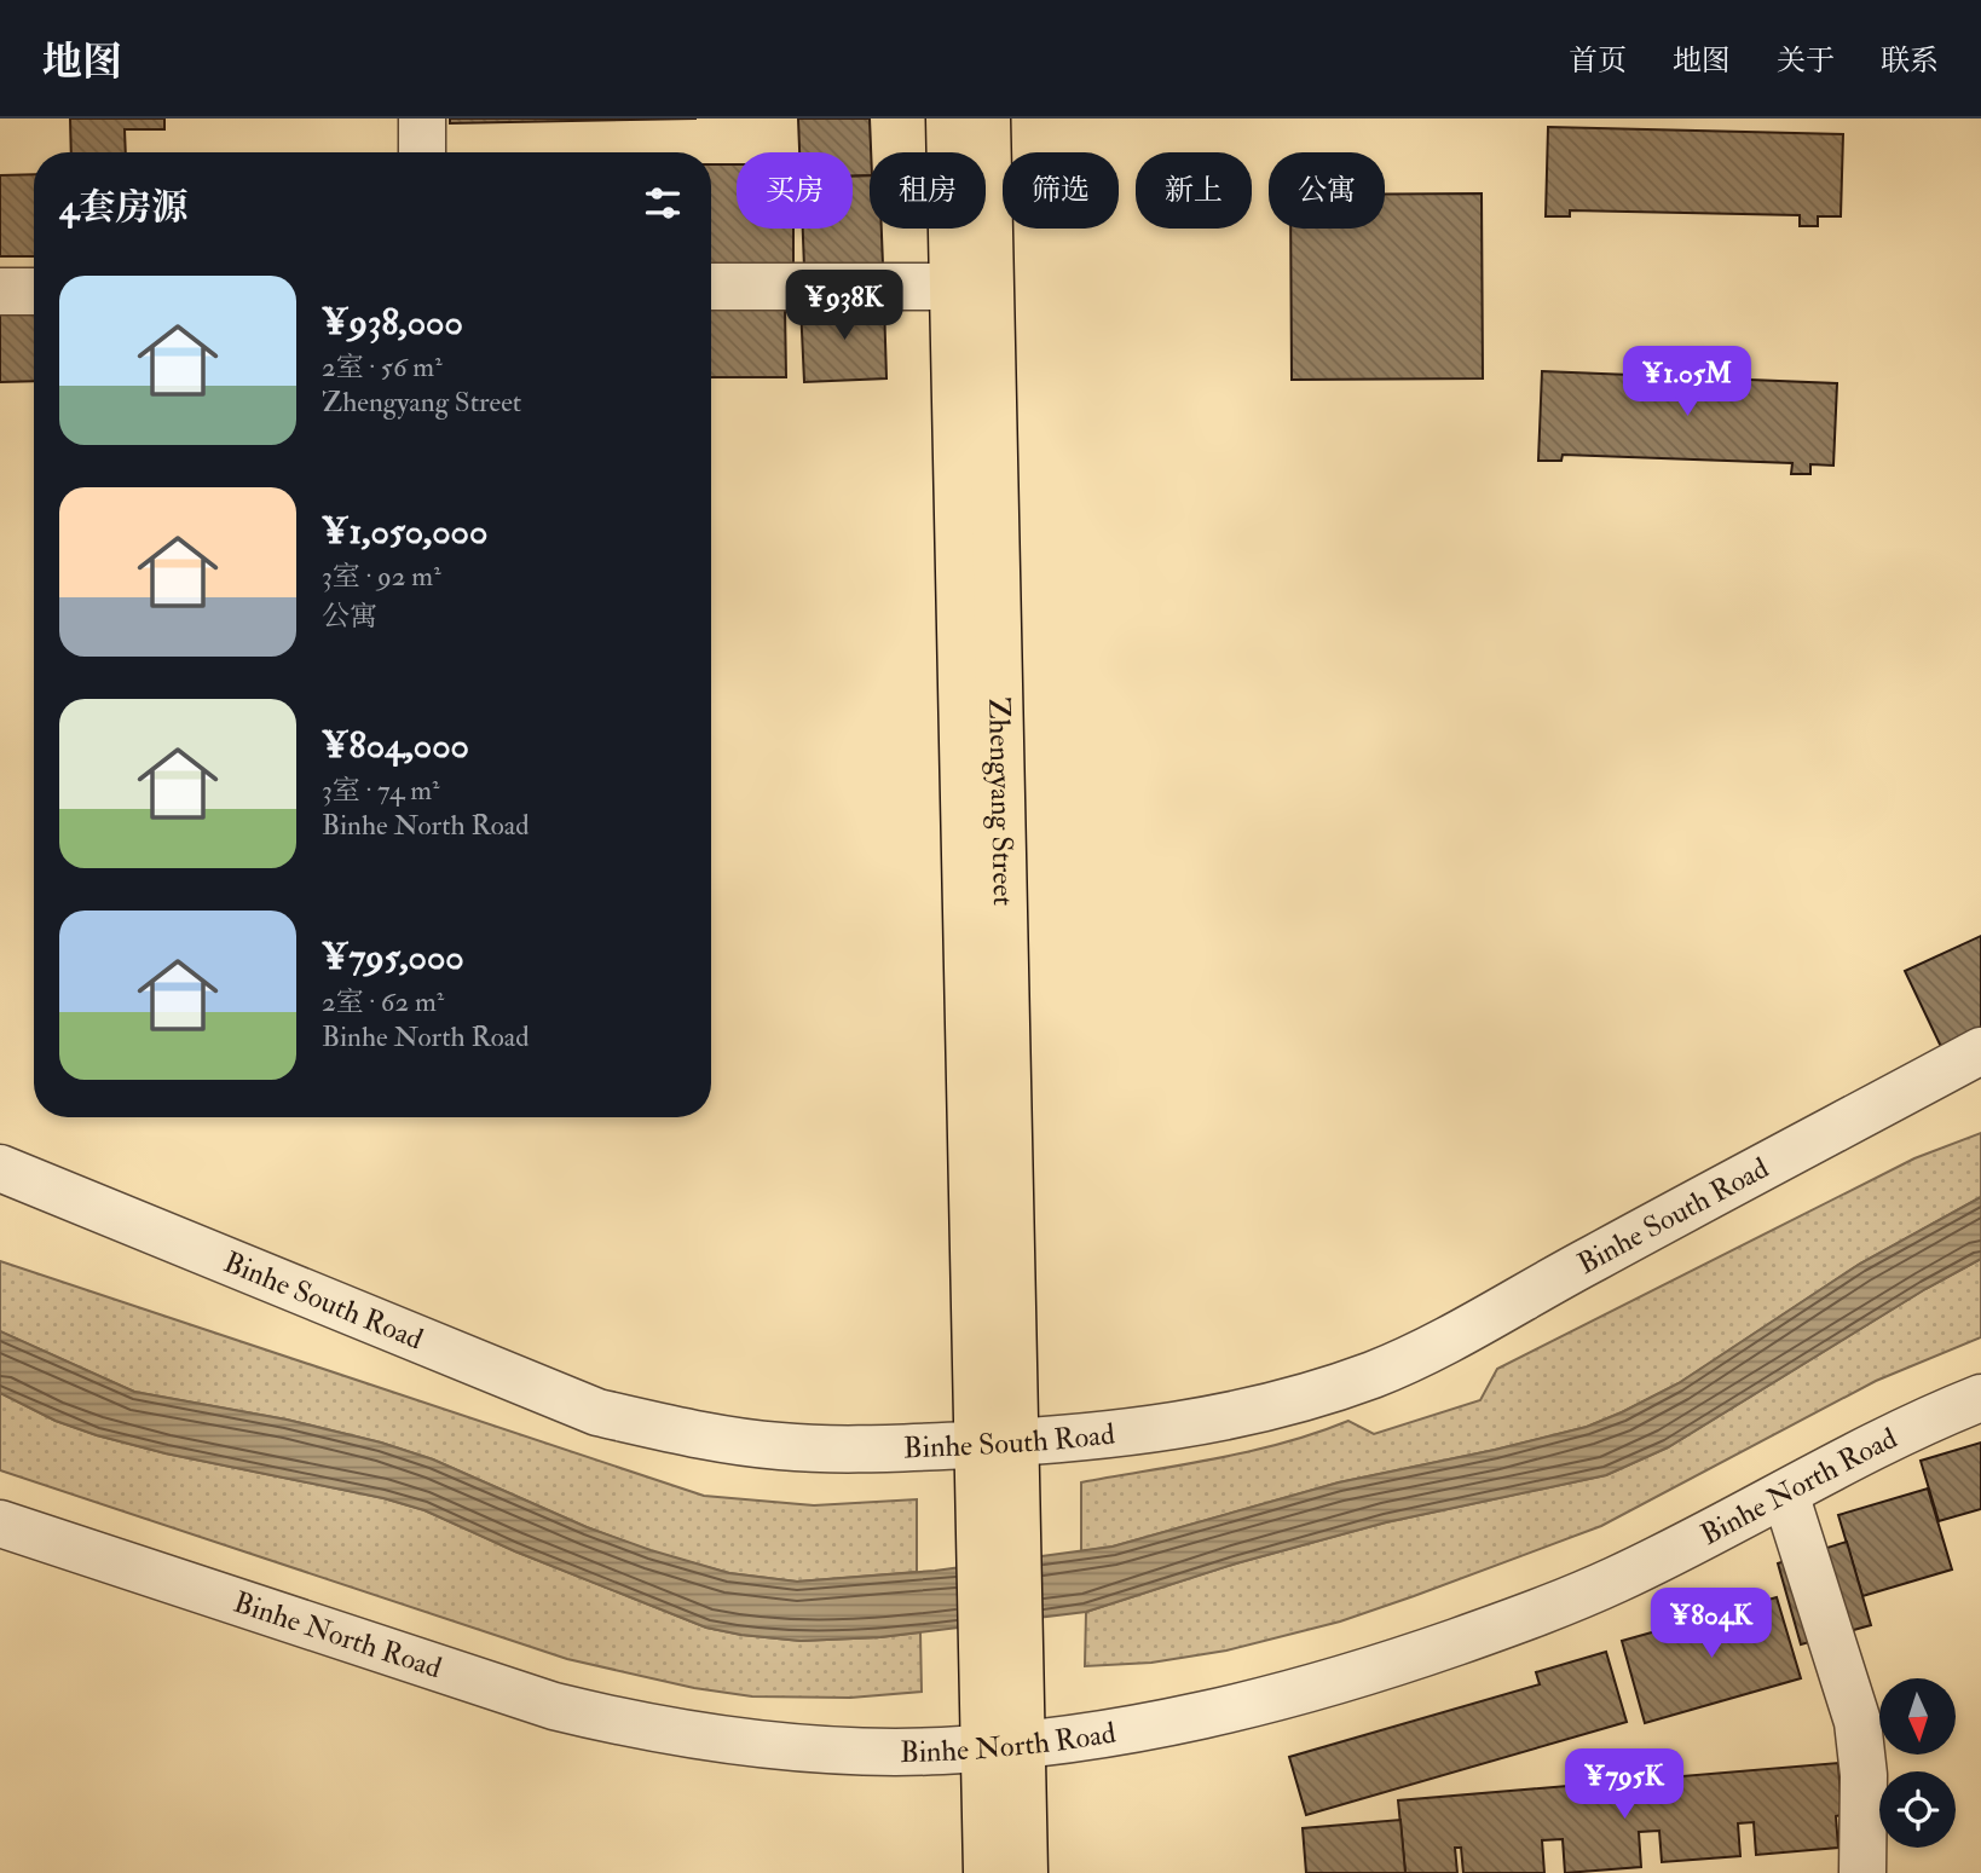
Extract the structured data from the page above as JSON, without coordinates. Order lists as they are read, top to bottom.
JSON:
{
  "streets": {
    "main road": ["Zhengyang Street"],
    "street": ["Binhe South Road", "Binhe North Road"]
  },
  "crossings": [
    ["Zhengyang Street", "Binhe South Road"]
  ],
  "north": "bottom",
  "page": {
    "header": "地图",
    "nav": [
      "首页",
      "地图",
      "关于",
      "联系"
    ],
    "chip": [
      "买房",
      "租房",
      "筛选",
      "新上",
      "公寓"
    ],
    "heading": "4套房源",
    "list": [
      {
        "name": "¥938,000",
        "note": "2室 · 56 m² · Zhengyang Street"
      },
      {
        "name": "¥1,050,000",
        "note": "3室 · 92 m² · 公寓"
      },
      {
        "name": "¥804,000",
        "note": "3室 · 74 m² · Binhe North Road"
      },
      {
        "name": "¥795,000",
        "note": "2室 · 62 m² · Binhe North Road"
      }
    ],
    "price": [
      "¥938K",
      "¥1.05M",
      "¥804K",
      "¥795K"
    ]
  }
}
